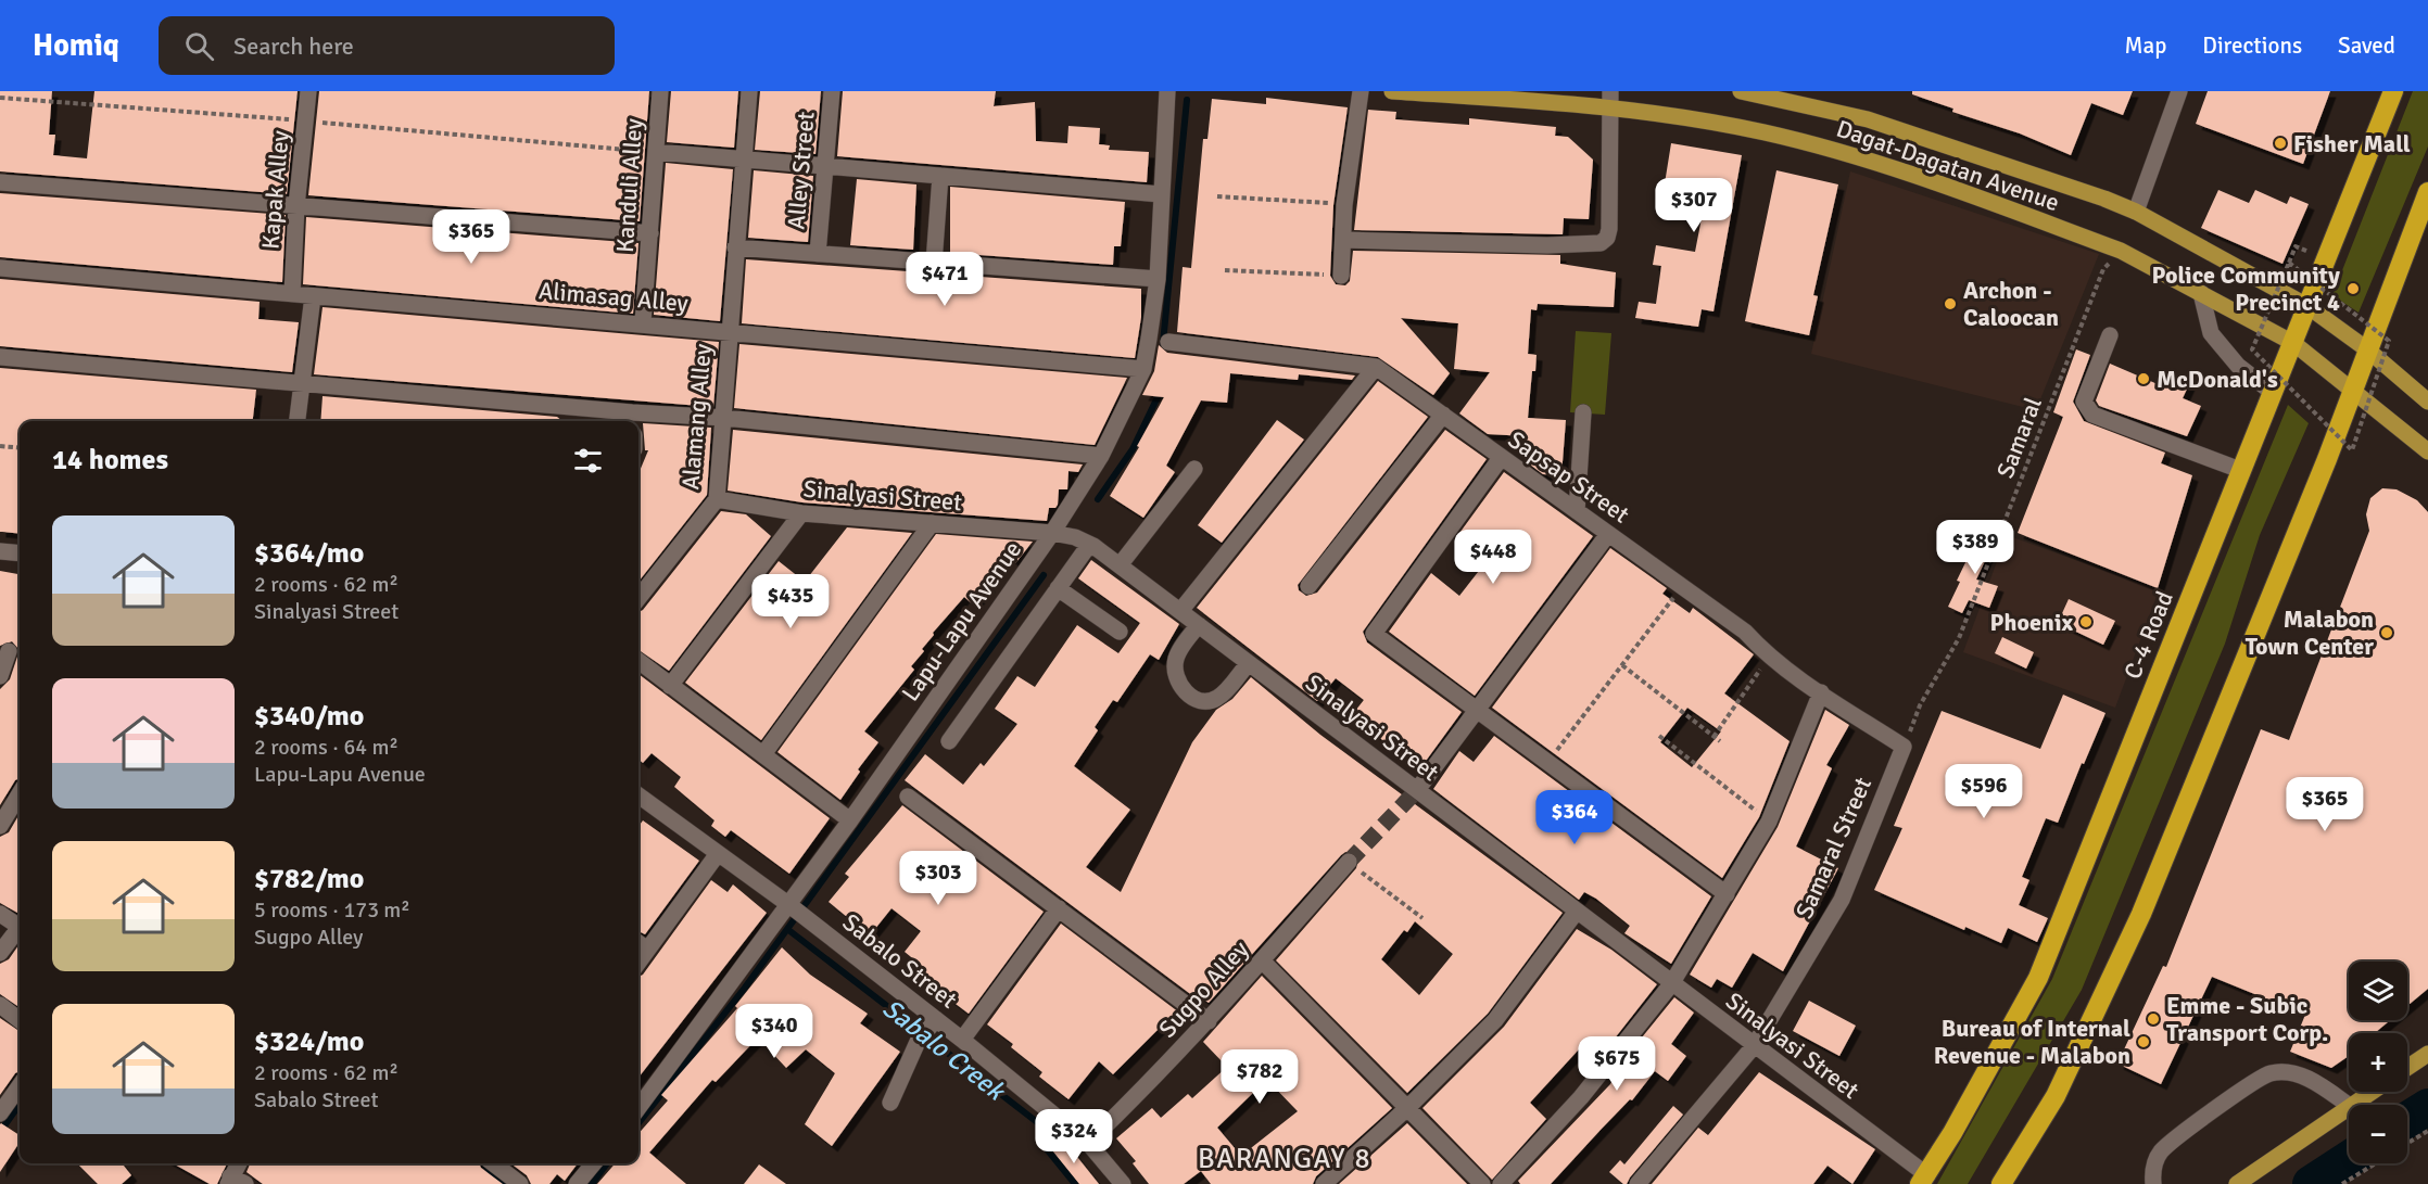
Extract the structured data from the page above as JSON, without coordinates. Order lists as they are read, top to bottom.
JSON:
{
  "streets": {
    "highway": ["C-4 Road"],
    "main road": ["Dagat-Dagatan Avenue"],
    "street": [
      "Alley Street",
      "Kanduli Alley",
      "Kapak Alley",
      "Alimasag Alley",
      "Alamang Alley",
      "Sapsap Street",
      "Sinalyasi Street",
      "Lapu-Lapu Avenue",
      "Samaral Street",
      "Sabalo Street",
      "Sugpo Alley"
    ],
    "path": ["Samaral"]
  },
  "crossings": [
    ["Dagat-Dagatan Avenue", "Samaral"],
    ["Dagat-Dagatan Avenue", "C-4 Road"],
    ["Kanduli Alley", "Alimasag Alley"],
    ["Kapak Alley", "Alimasag Alley"],
    ["Alimasag Alley", "Alamang Alley"],
    ["Alimasag Alley", "Lapu-Lapu Avenue"],
    ["Alamang Alley", "Sinalyasi Street"],
    ["Samaral", "Sapsap Street"],
    ["Samaral", "Samaral Street"],
    ["Sapsap Street", "Samaral Street"],
    ["Sinalyasi Street", "Lapu-Lapu Avenue"],
    ["Sinalyasi Street", "C-4 Road"],
    ["Sinalyasi Street", "Samaral Street"],
    ["Lapu-Lapu Avenue", "Sabalo Street"],
    ["Sabalo Street", "Sugpo Alley"]
  ],
  "districts": ["BARANGAY 8"],
  "water": ["Sabalo Creek"],
  "places": [
    "Fisher Mall",
    "Police Community Precinct 4",
    "Archon - Caloocan",
    "McDonald's",
    "Phoenix",
    "Malabon Town Center",
    "Emme - Subic Transport Corp.",
    "Bureau of Internal Revenue - Malabon"
  ],
  "page": {
    "header": "Homiq",
    "search": "Search here",
    "nav": ["Map", "Directions", "Saved"],
    "price": [
      "$307",
      "$365",
      "$471",
      "$389",
      "$448",
      "$435",
      "$596",
      "$365",
      "$364",
      "$303",
      "$340",
      "$675",
      "$782",
      "$324"
    ],
    "heading": "14 homes",
    "list": [
      {
        "name": "$364/mo",
        "note": "2 rooms · 62 m² · Sinalyasi Street"
      },
      {
        "name": "$340/mo",
        "note": "2 rooms · 64 m² · Lapu-Lapu Avenue"
      },
      {
        "name": "$782/mo",
        "note": "5 rooms · 173 m² · Sugpo Alley"
      },
      {
        "name": "$324/mo",
        "note": "2 rooms · 62 m² · Sabalo Street"
      }
    ],
    "map_buttons": ["+", "−"]
  }
}
